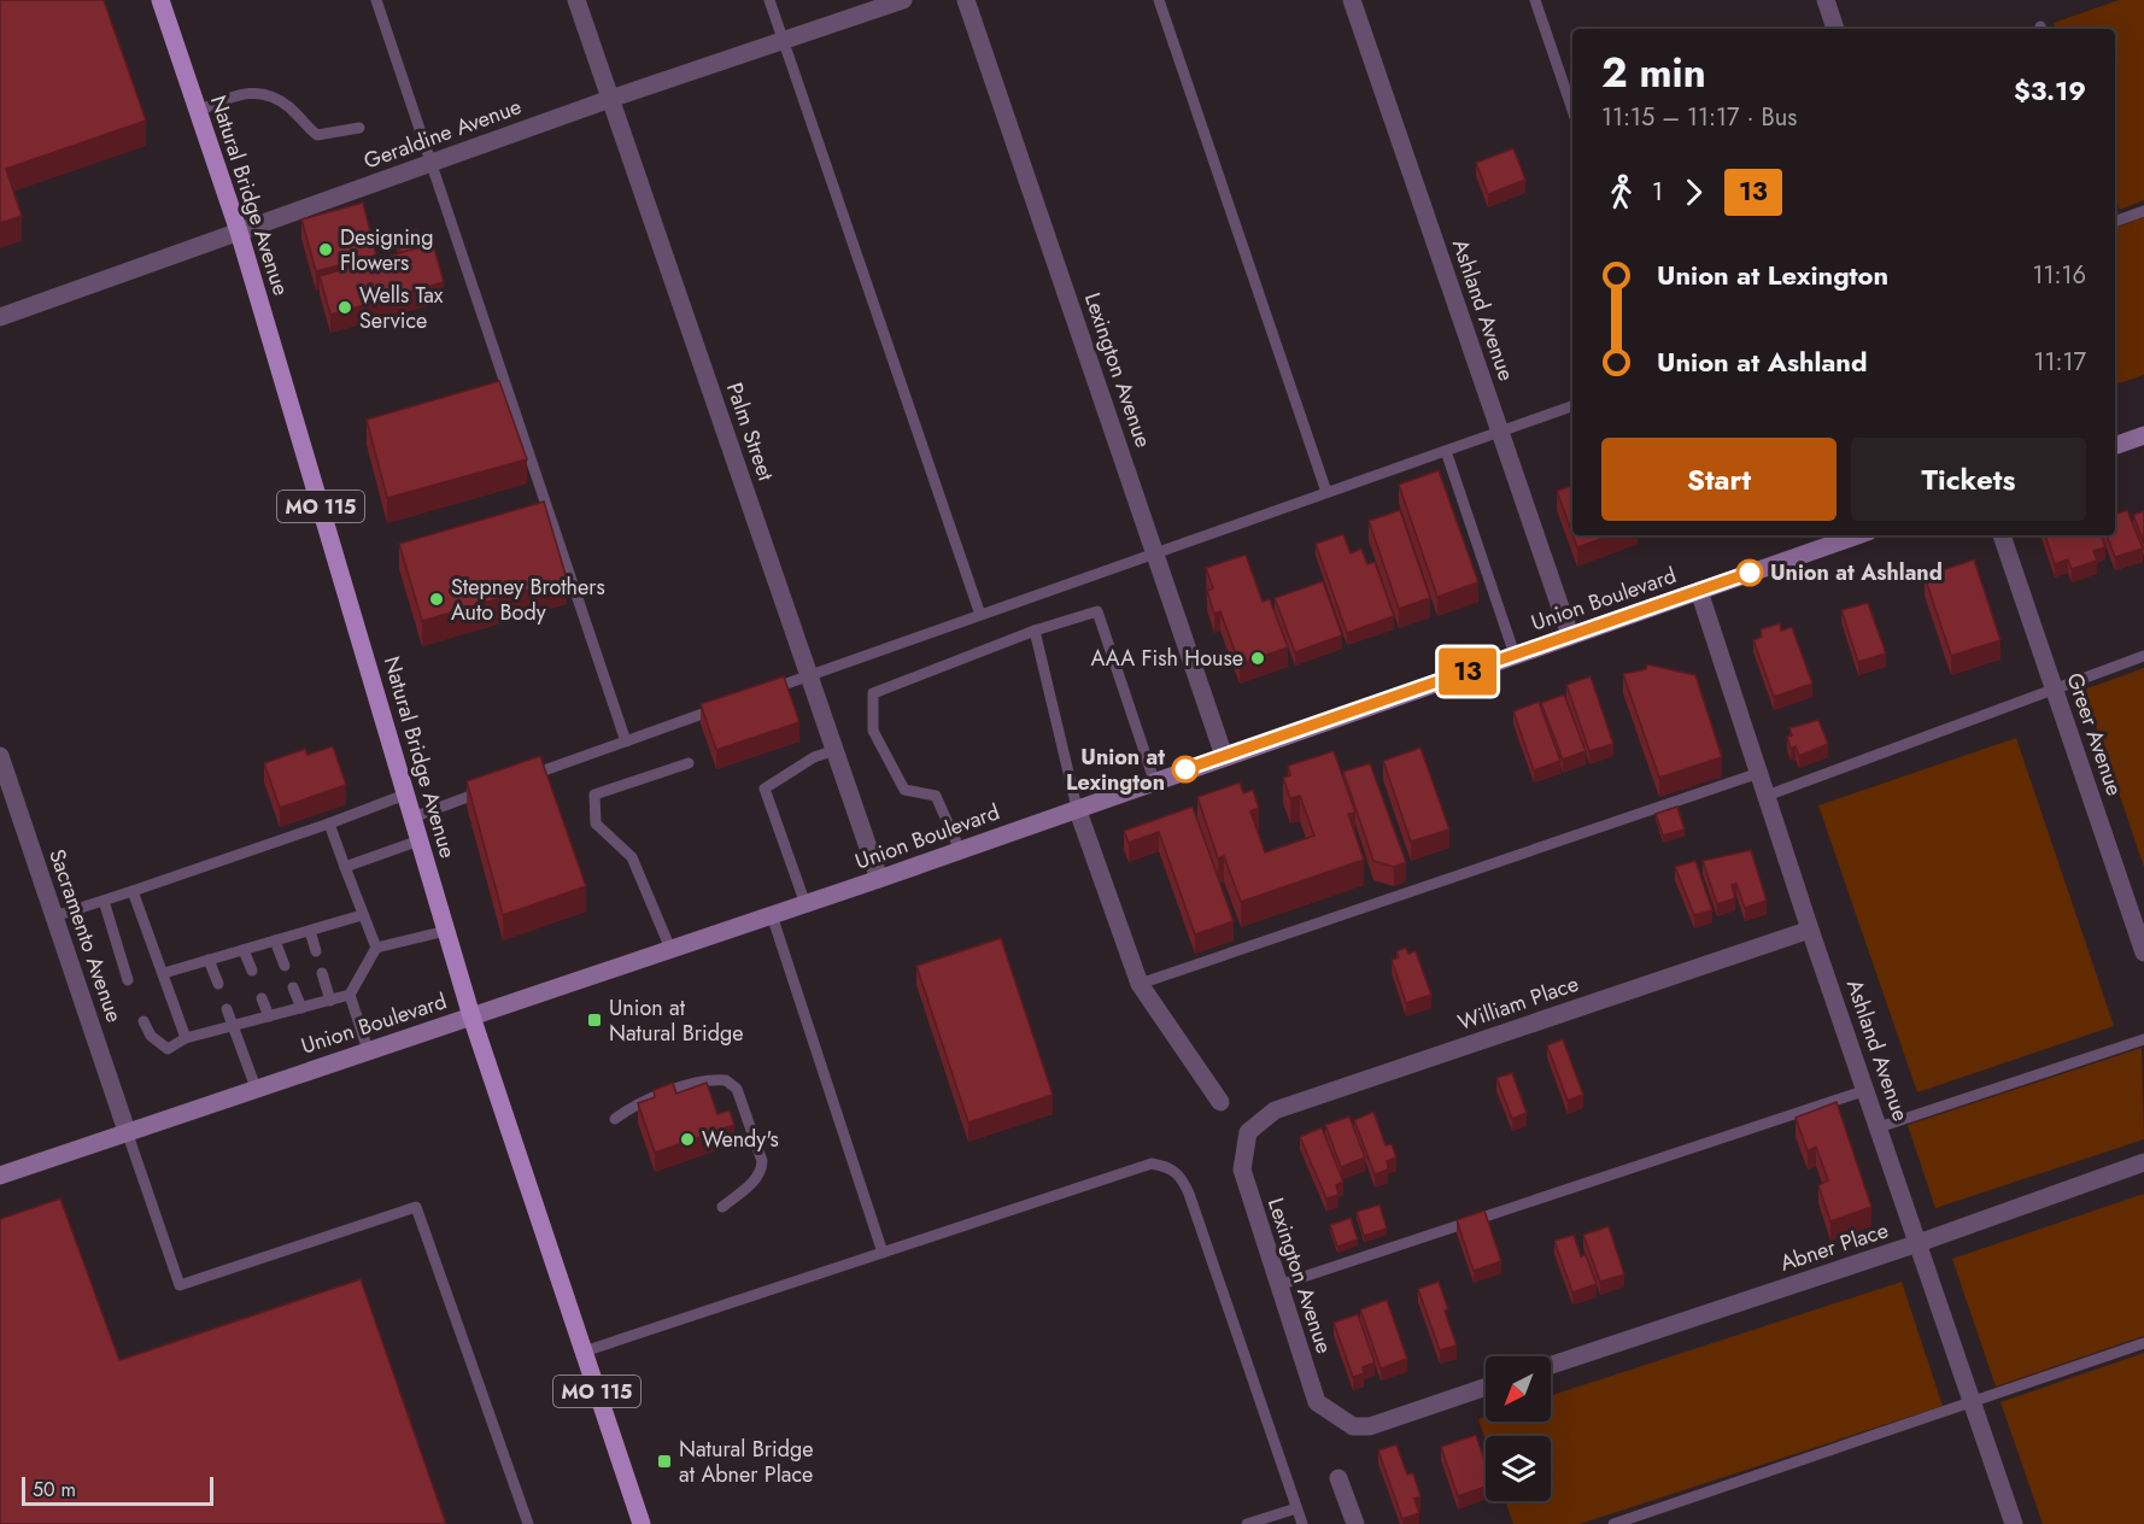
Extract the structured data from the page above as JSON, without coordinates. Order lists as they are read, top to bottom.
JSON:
{
  "streets": {
    "main road": ["Natural Bridge Avenue", "MO 115", "Union Boulevard"],
    "street": [
      "Geraldine Avenue",
      "Ashland Avenue",
      "Lexington Avenue",
      "Palm Street",
      "Greer Avenue",
      "Sacramento Avenue",
      "William Place",
      "Abner Place"
    ]
  },
  "crossings": [
    ["Geraldine Avenue", "Natural Bridge Avenue"],
    ["Geraldine Avenue", "Palm Street"],
    ["Natural Bridge Avenue", "Union Boulevard"],
    ["Ashland Avenue", "Union Boulevard"],
    ["Ashland Avenue", "William Place"],
    ["Ashland Avenue", "Abner Place"],
    ["Lexington Avenue", "Union Boulevard"],
    ["Lexington Avenue", "William Place"],
    ["Palm Street", "Union Boulevard"],
    ["Union Boulevard", "Sacramento Avenue"]
  ],
  "places": {
    "other": [
      "Designing Flowers",
      "Wells Tax Service",
      "Union at Ashland",
      "Stepney Brothers Auto Body",
      "AAA Fish House",
      "Union at Lexington",
      "Wendy's"
    ],
    "transit": ["Union at Natural Bridge", "Natural Bridge at Abner Place"]
  },
  "lines": ["bus line 13"],
  "scale_bar": "50 m",
  "north": "bottom left",
  "page": {
    "on_map": "13",
    "heading": ["2 min", "11:15 – 11:17 · Bus", "$3.19"],
    "legs": ["1", "13"],
    "list": [
      {
        "name": "Union at Lexington",
        "value": "11:16"
      },
      {
        "name": "Union at Ashland",
        "value": "11:17"
      }
    ],
    "buttons": ["Start", "Tickets"],
    "scale": "50 m"
  }
}
